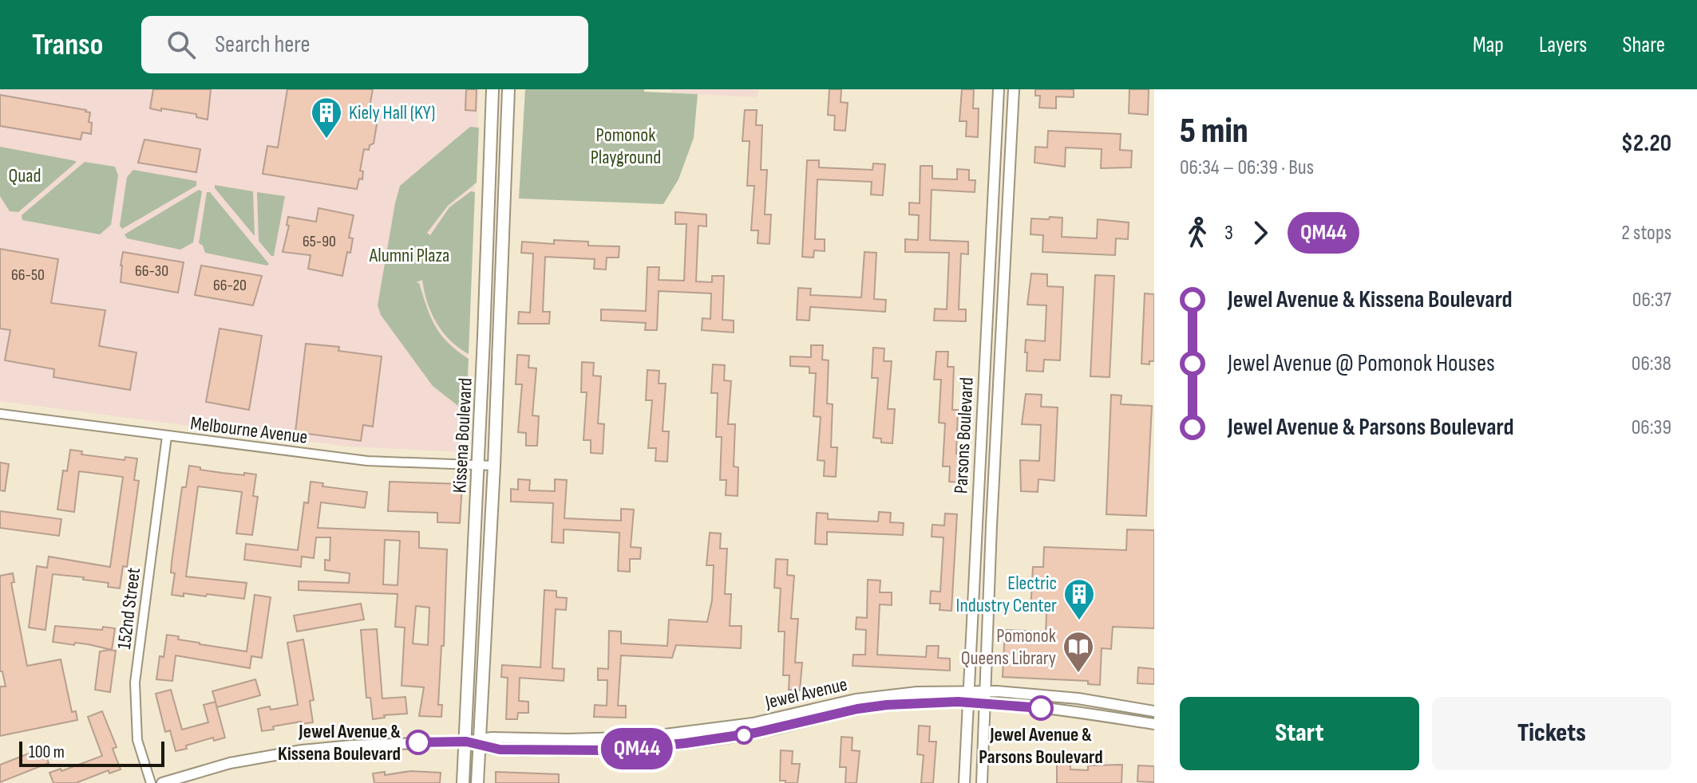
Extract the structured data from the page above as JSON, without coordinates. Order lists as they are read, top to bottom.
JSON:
{
  "streets": {
    "main road": ["Kissena Boulevard"],
    "street": [
      "Melbourne Avenue",
      "Parsons Boulevard",
      "152nd Street",
      "Jewel Avenue"
    ]
  },
  "crossings": [
    ["Melbourne Avenue", "Kissena Boulevard"],
    ["Melbourne Avenue", "152nd Street"],
    ["Kissena Boulevard", "Jewel Avenue"],
    ["Parsons Boulevard", "Jewel Avenue"]
  ],
  "parks": ["Pomonok Playground", "Quad", "Alumni Plaza"],
  "places": {
    "building": ["Kiely Hall (KY)", "Electric Industry Center"],
    "library": ["Pomonok Queens Library"],
    "other": ["Jewel Avenue & Parsons Boulevard", "Jewel Avenue & Kissena Boulevard"]
  },
  "lines": ["bus line QM44"],
  "house_numbers": [
    "65-90",
    "66-30",
    "66-50",
    "66-20"
  ],
  "scale_bar": "100 m",
  "page": {
    "header": "Transo",
    "search": "Search here",
    "nav": ["Map", "Layers", "Share"],
    "on_map": "QM44",
    "heading": ["5 min", "06:34 – 06:39 · Bus", "$2.20"],
    "legs": ["3", "QM44", "2 stops"],
    "list": [
      {
        "name": "Jewel Avenue & Kissena Boulevard",
        "value": "06:37"
      },
      {
        "name": "Jewel Avenue @ Pomonok Houses",
        "value": "06:38"
      },
      {
        "name": "Jewel Avenue & Parsons Boulevard",
        "value": "06:39"
      }
    ],
    "buttons": ["Start", "Tickets"],
    "scale": "100 m"
  }
}
